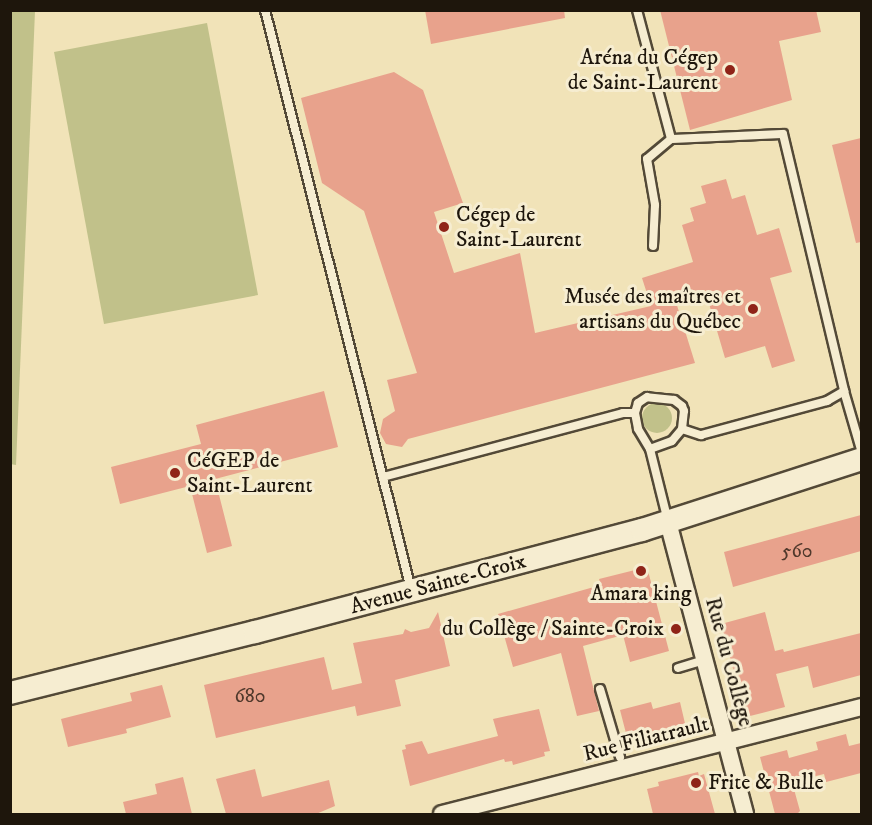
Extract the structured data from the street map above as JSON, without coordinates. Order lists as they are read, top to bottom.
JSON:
{
  "streets": {
    "main road": ["Avenue Sainte-Croix"],
    "street": ["Rue du Collège", "Rue Filiatrault"]
  },
  "crossings": [
    ["Avenue Sainte-Croix", "Rue du Collège"],
    ["Rue du Collège", "Rue Filiatrault"]
  ],
  "places": [
    "Aréna du Cégep de Saint-Laurent",
    "Cégep de Saint-Laurent",
    "Musée des maîtres et artisans du Québec",
    "CéGEP de Saint-Laurent",
    "Amara king",
    "du Collège / Sainte-Croix",
    "Frite & Bulle"
  ],
  "house_numbers": ["560", "680"]
}
